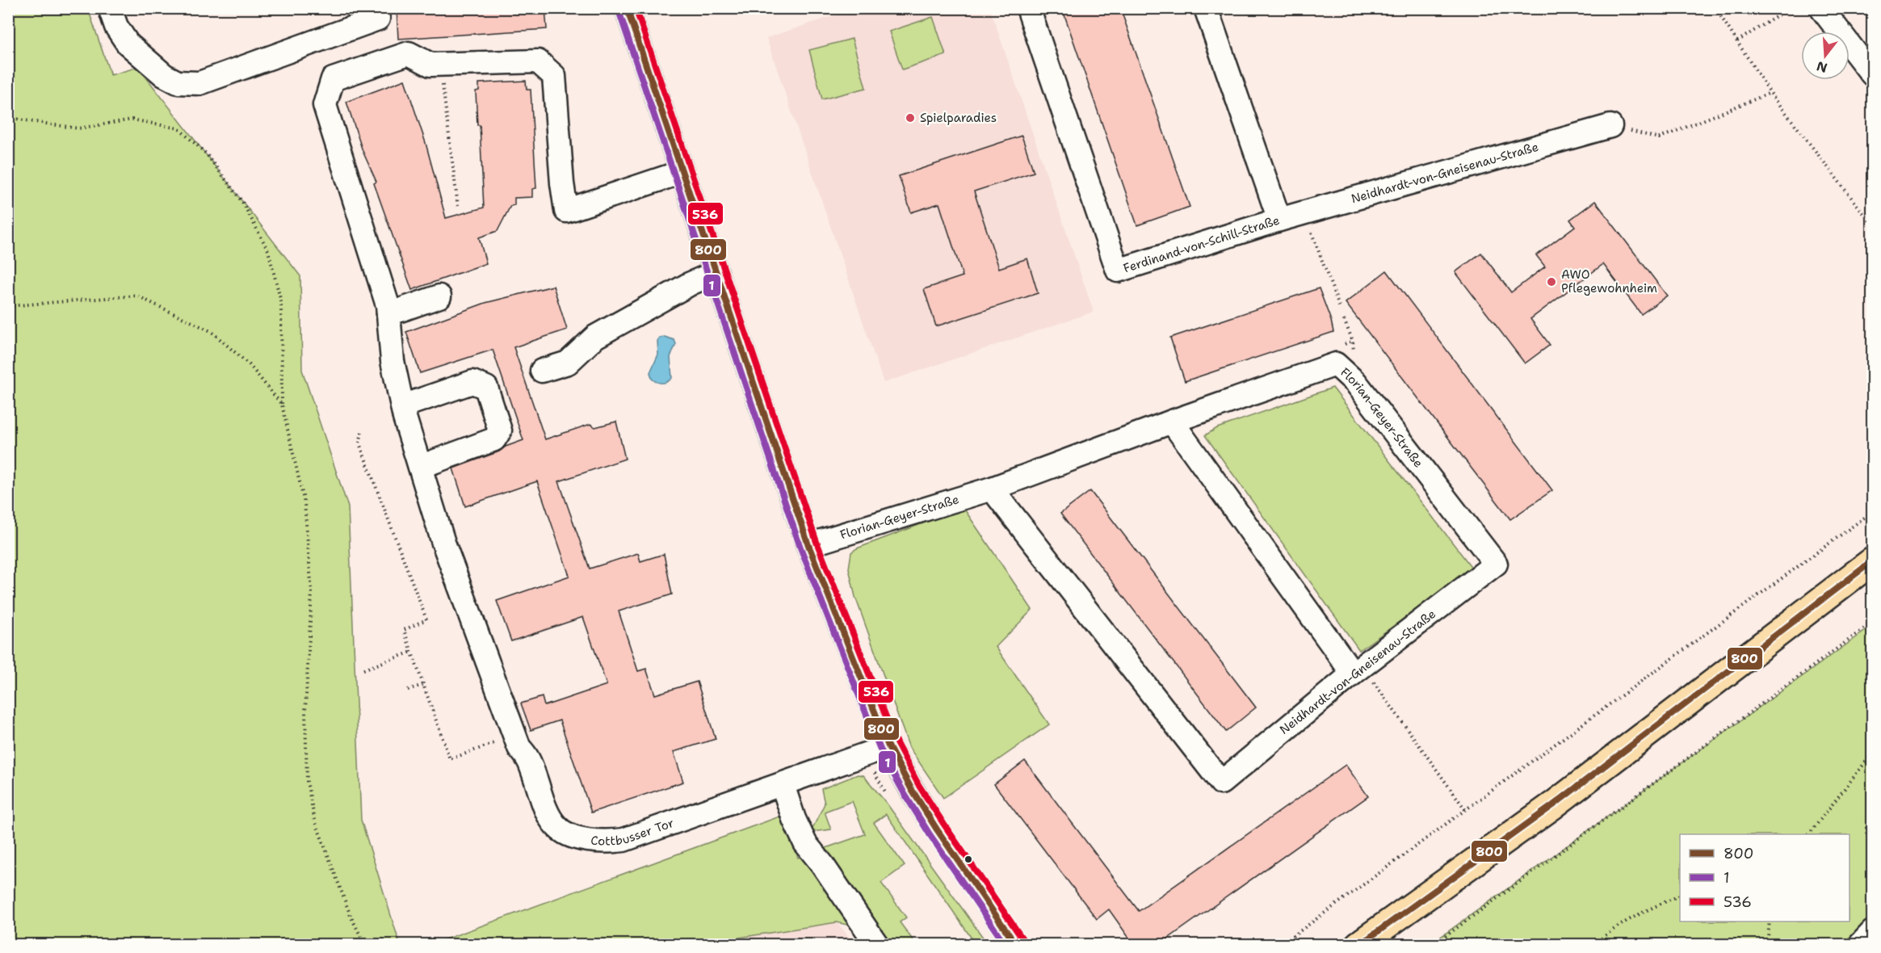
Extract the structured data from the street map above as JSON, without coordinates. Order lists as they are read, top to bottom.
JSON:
{
  "streets": {
    "street": [
      "Neidhardt-von-Gneisenau-Straße",
      "Ferdinand-von-Schill-Straße",
      "Florian-Geyer-Straße",
      "Cottbusser Tor"
    ]
  },
  "crossings": [
    ["Neidhardt-von-Gneisenau-Straße", "Ferdinand-von-Schill-Straße"],
    ["Neidhardt-von-Gneisenau-Straße", "Florian-Geyer-Straße"]
  ],
  "places": ["Spielparadies", "AWO Pflegewohnheim"],
  "lines": ["transit line 800", "transit line 536", "transit line 1"],
  "legend": ["800", "1", "536"],
  "north": "bottom"
}
